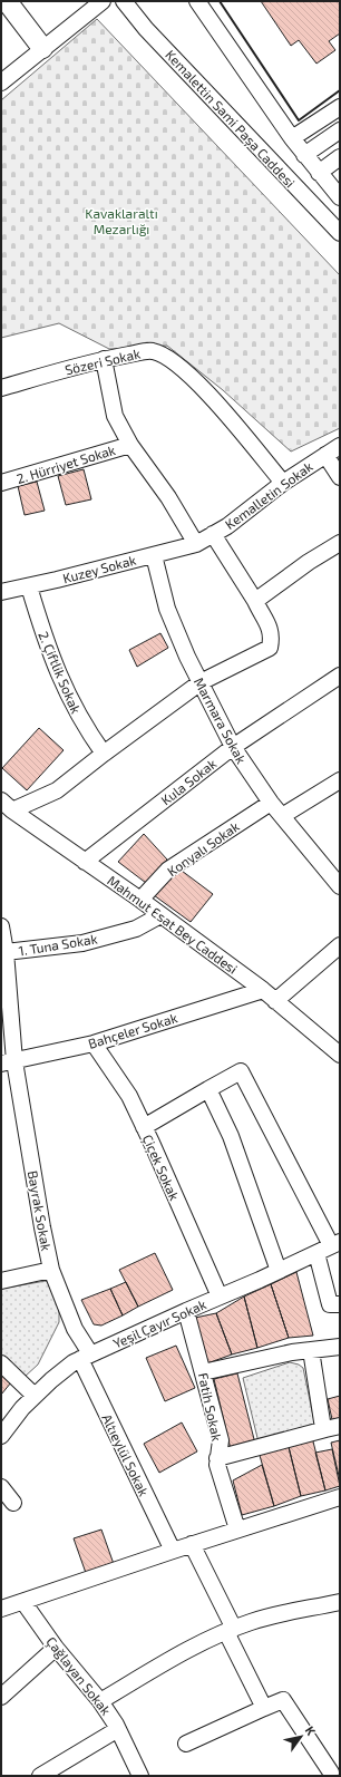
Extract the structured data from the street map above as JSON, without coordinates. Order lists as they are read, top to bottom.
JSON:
{
  "streets": {
    "street": [
      "Kemalettin Sami Paşa Caddesi",
      "Sözeri Sokak",
      "2. Hürriyet Sokak",
      "Kemalletin Sokak",
      "Kuzey Sokak",
      "2. Çiftlik Sokak",
      "Marmara Sokak",
      "Kula Sokak",
      "Konyalı Sokak",
      "Mahmut Esat Bey Caddesi",
      "1. Tuna Sokak",
      "Bahçeler Sokak",
      "Çiçek Sokak",
      "Bayrak Sokak",
      "Yeşil Çayır Sokak",
      "Fatih Sokak",
      "Altıeylül Sokak",
      "Çağlayan Sokak"
    ]
  },
  "crossings": [
    ["Sözeri Sokak", "Kemalletin Sokak"],
    ["Kemalletin Sokak", "Kuzey Sokak"],
    ["Kuzey Sokak", "2. Çiftlik Sokak"],
    ["Kuzey Sokak", "Marmara Sokak"],
    ["Marmara Sokak", "Kula Sokak"],
    ["Marmara Sokak", "Konyalı Sokak"],
    ["Kula Sokak", "Mahmut Esat Bey Caddesi"],
    ["Konyalı Sokak", "Mahmut Esat Bey Caddesi"],
    ["Mahmut Esat Bey Caddesi", "1. Tuna Sokak"],
    ["Mahmut Esat Bey Caddesi", "Bahçeler Sokak"],
    ["1. Tuna Sokak", "Bayrak Sokak"],
    ["Bahçeler Sokak", "Çiçek Sokak"],
    ["Bahçeler Sokak", "Bayrak Sokak"],
    ["Çiçek Sokak", "Yeşil Çayır Sokak"],
    ["Bayrak Sokak", "Yeşil Çayır Sokak"],
    ["Bayrak Sokak", "Altıeylül Sokak"],
    ["Yeşil Çayır Sokak", "Fatih Sokak"],
    ["Yeşil Çayır Sokak", "Altıeylül Sokak"]
  ],
  "parks": ["Kavaklaraltı Mezarlığı"],
  "north": "top right"
}
